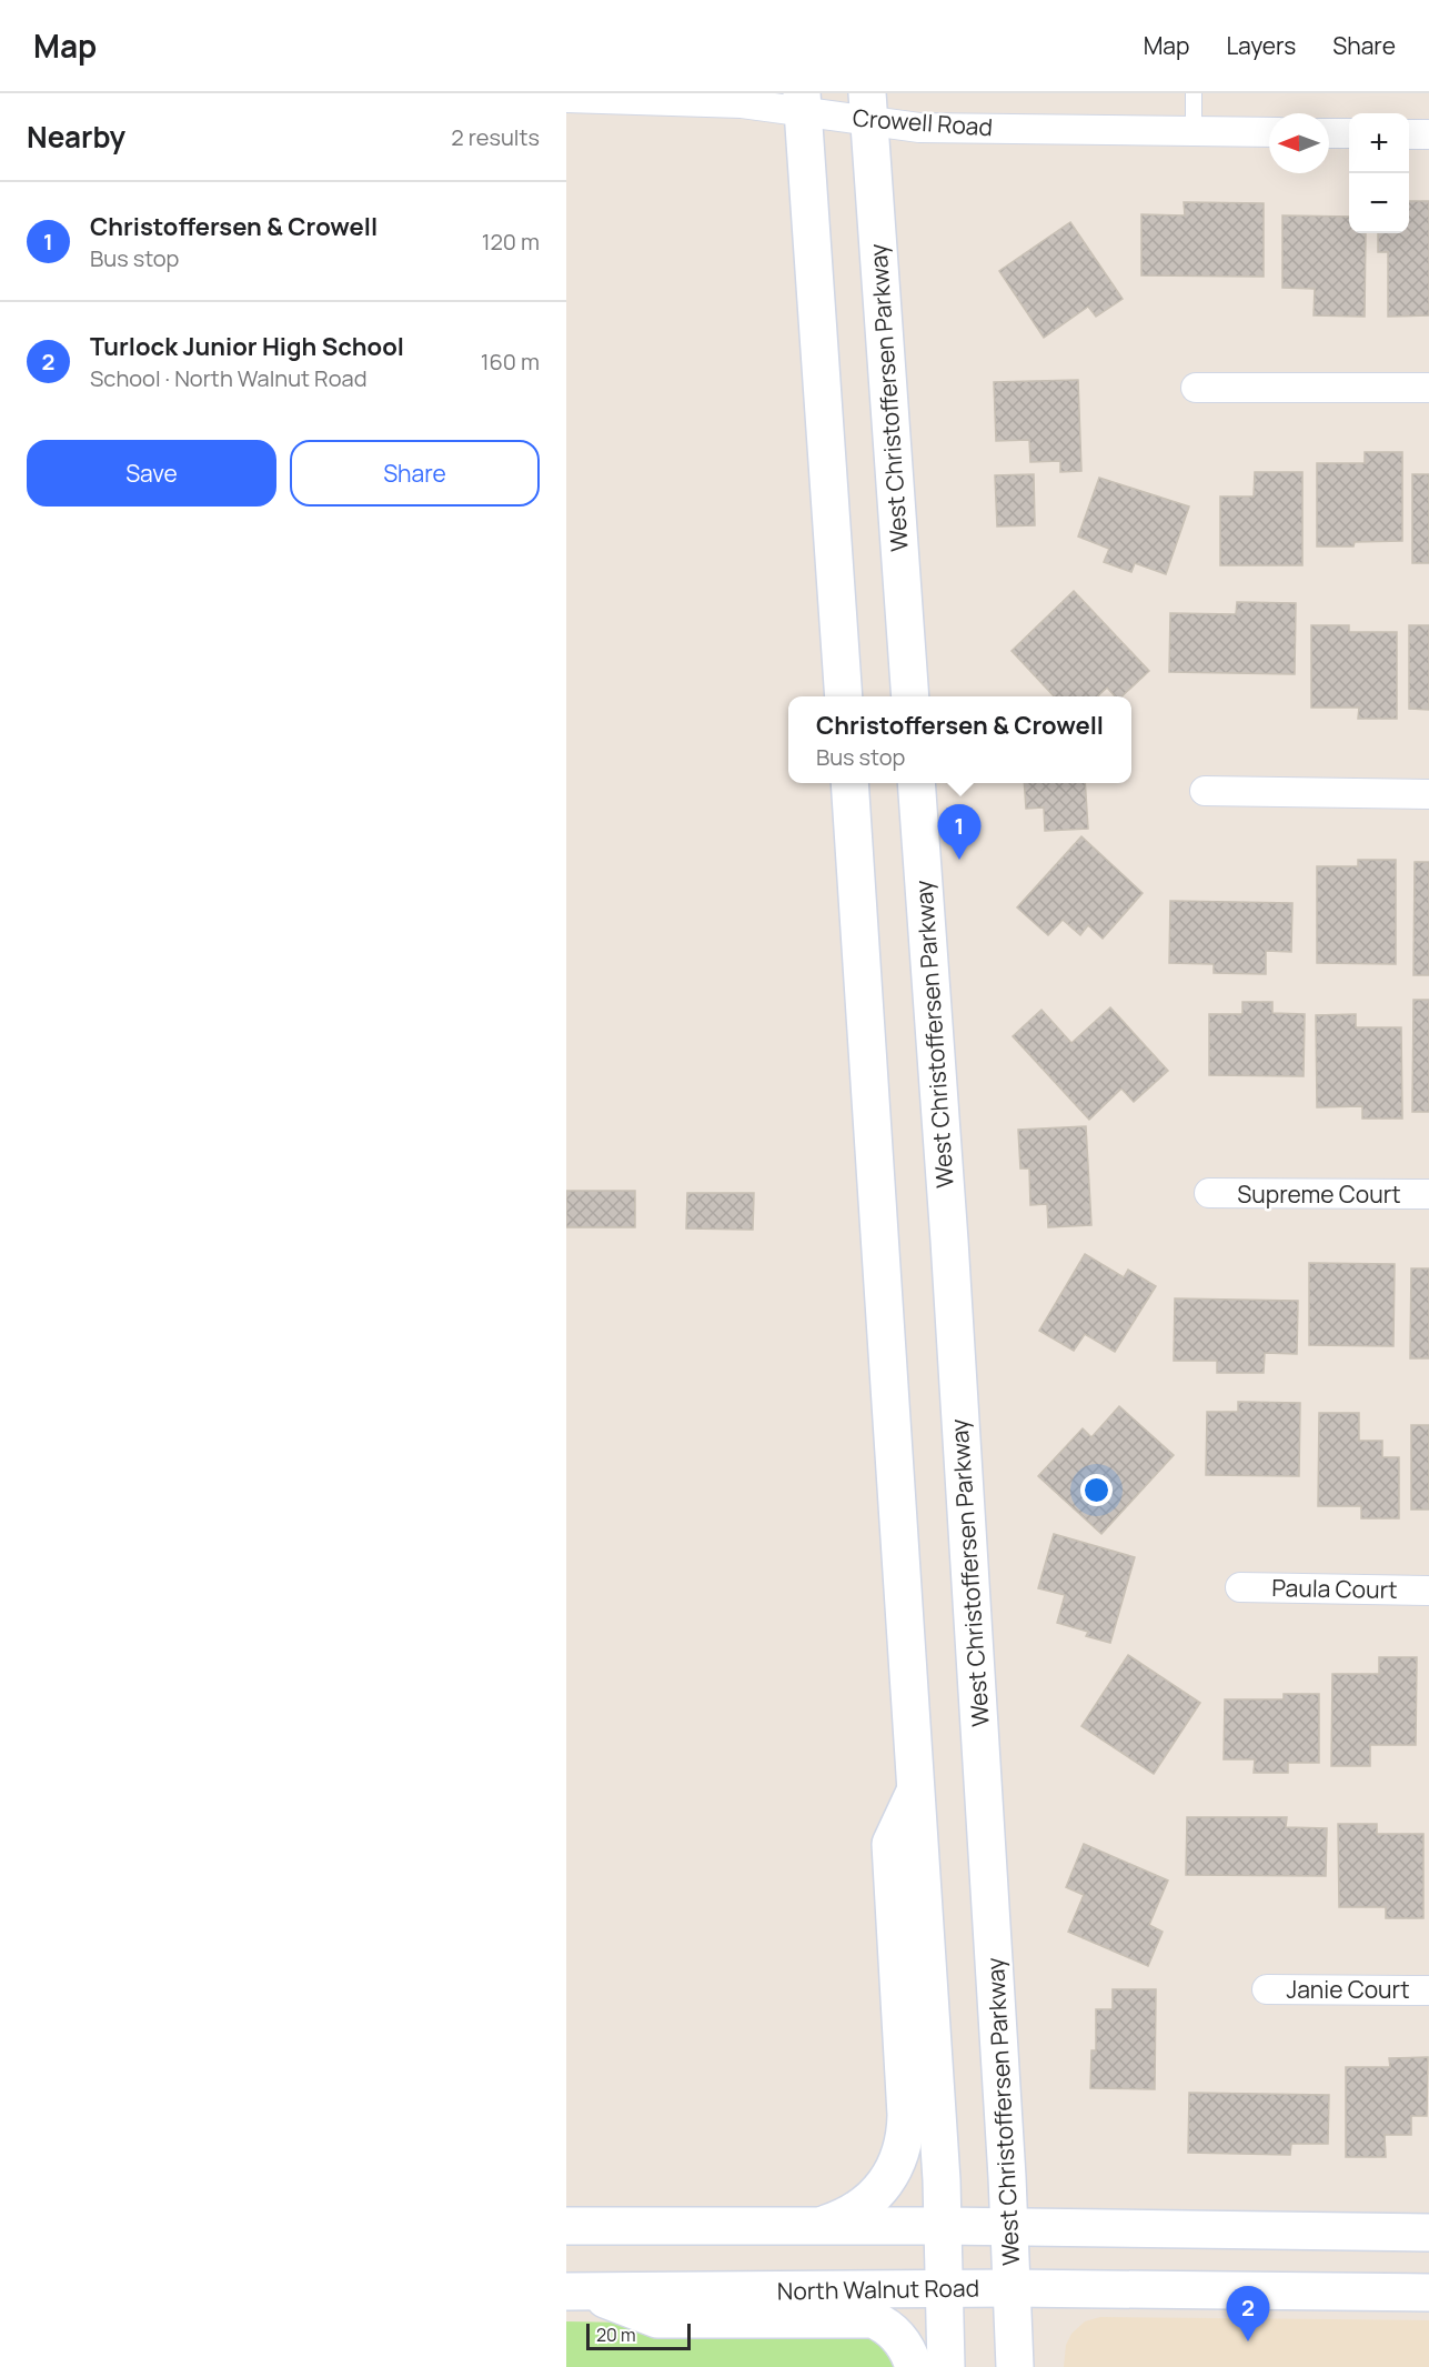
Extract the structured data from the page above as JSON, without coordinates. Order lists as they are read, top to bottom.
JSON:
{
  "streets": {
    "street": [
      "Crowell Road",
      "West Christoffersen Parkway",
      "Supreme Court",
      "Paula Court",
      "Janie Court",
      "North Walnut Road"
    ]
  },
  "crossings": [
    ["Crowell Road", "West Christoffersen Parkway"],
    ["West Christoffersen Parkway", "North Walnut Road"]
  ],
  "scale_bar": "20 m",
  "north": "left",
  "page": {
    "header": "Map",
    "nav": ["Map", "Layers", "Share"],
    "heading": ["Nearby", "2 results"],
    "map_buttons": ["+", "−"],
    "list": [
      {
        "mark": "1",
        "name": "Christoffersen & Crowell",
        "note": "Bus stop",
        "value": "120 m"
      },
      {
        "mark": "2",
        "name": "Turlock Junior High School",
        "note": "School · North Walnut Road",
        "value": "160 m"
      }
    ],
    "buttons": ["Save", "Share"],
    "popup": ["Christoffersen & Crowell", "Bus stop"],
    "pins": ["1", "2"],
    "scale": "20 m"
  }
}
